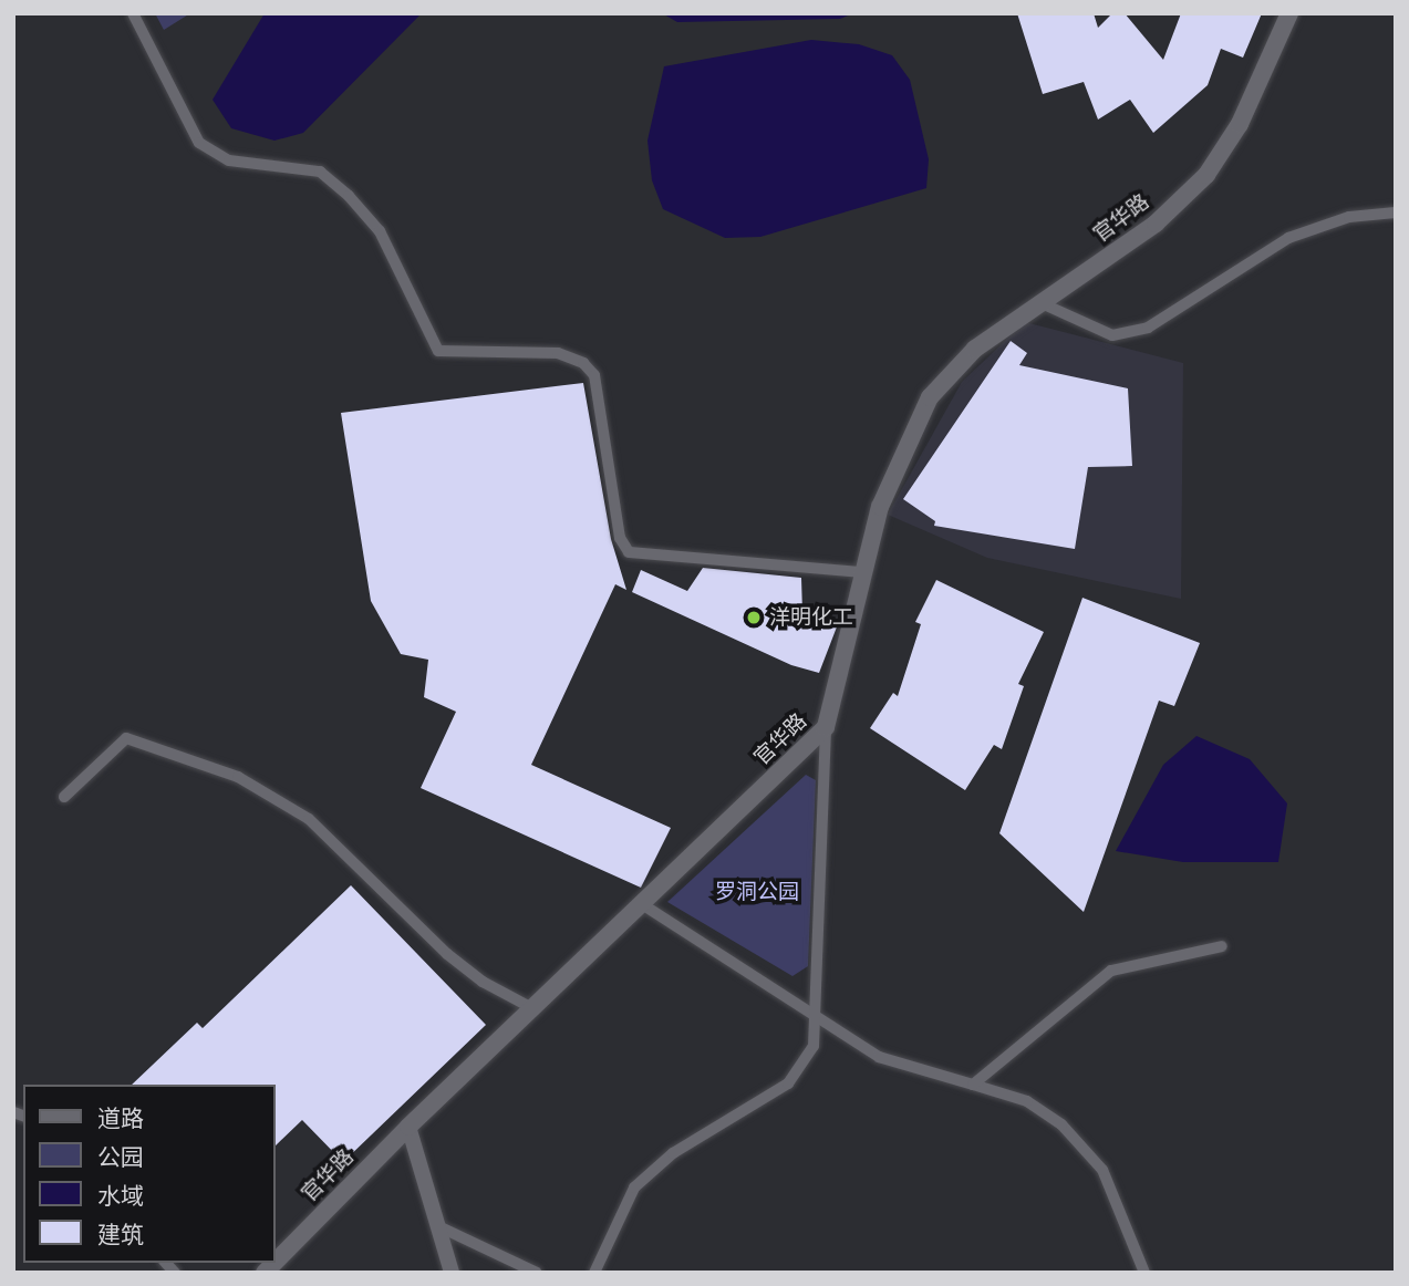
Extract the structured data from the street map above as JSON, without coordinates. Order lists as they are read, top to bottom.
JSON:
{
  "streets": {
    "main road": ["官华路"]
  },
  "parks": ["罗洞公园"],
  "places": ["洋明化工"],
  "legend": [
    "道路",
    "公园",
    "水域",
    "建筑"
  ]
}
